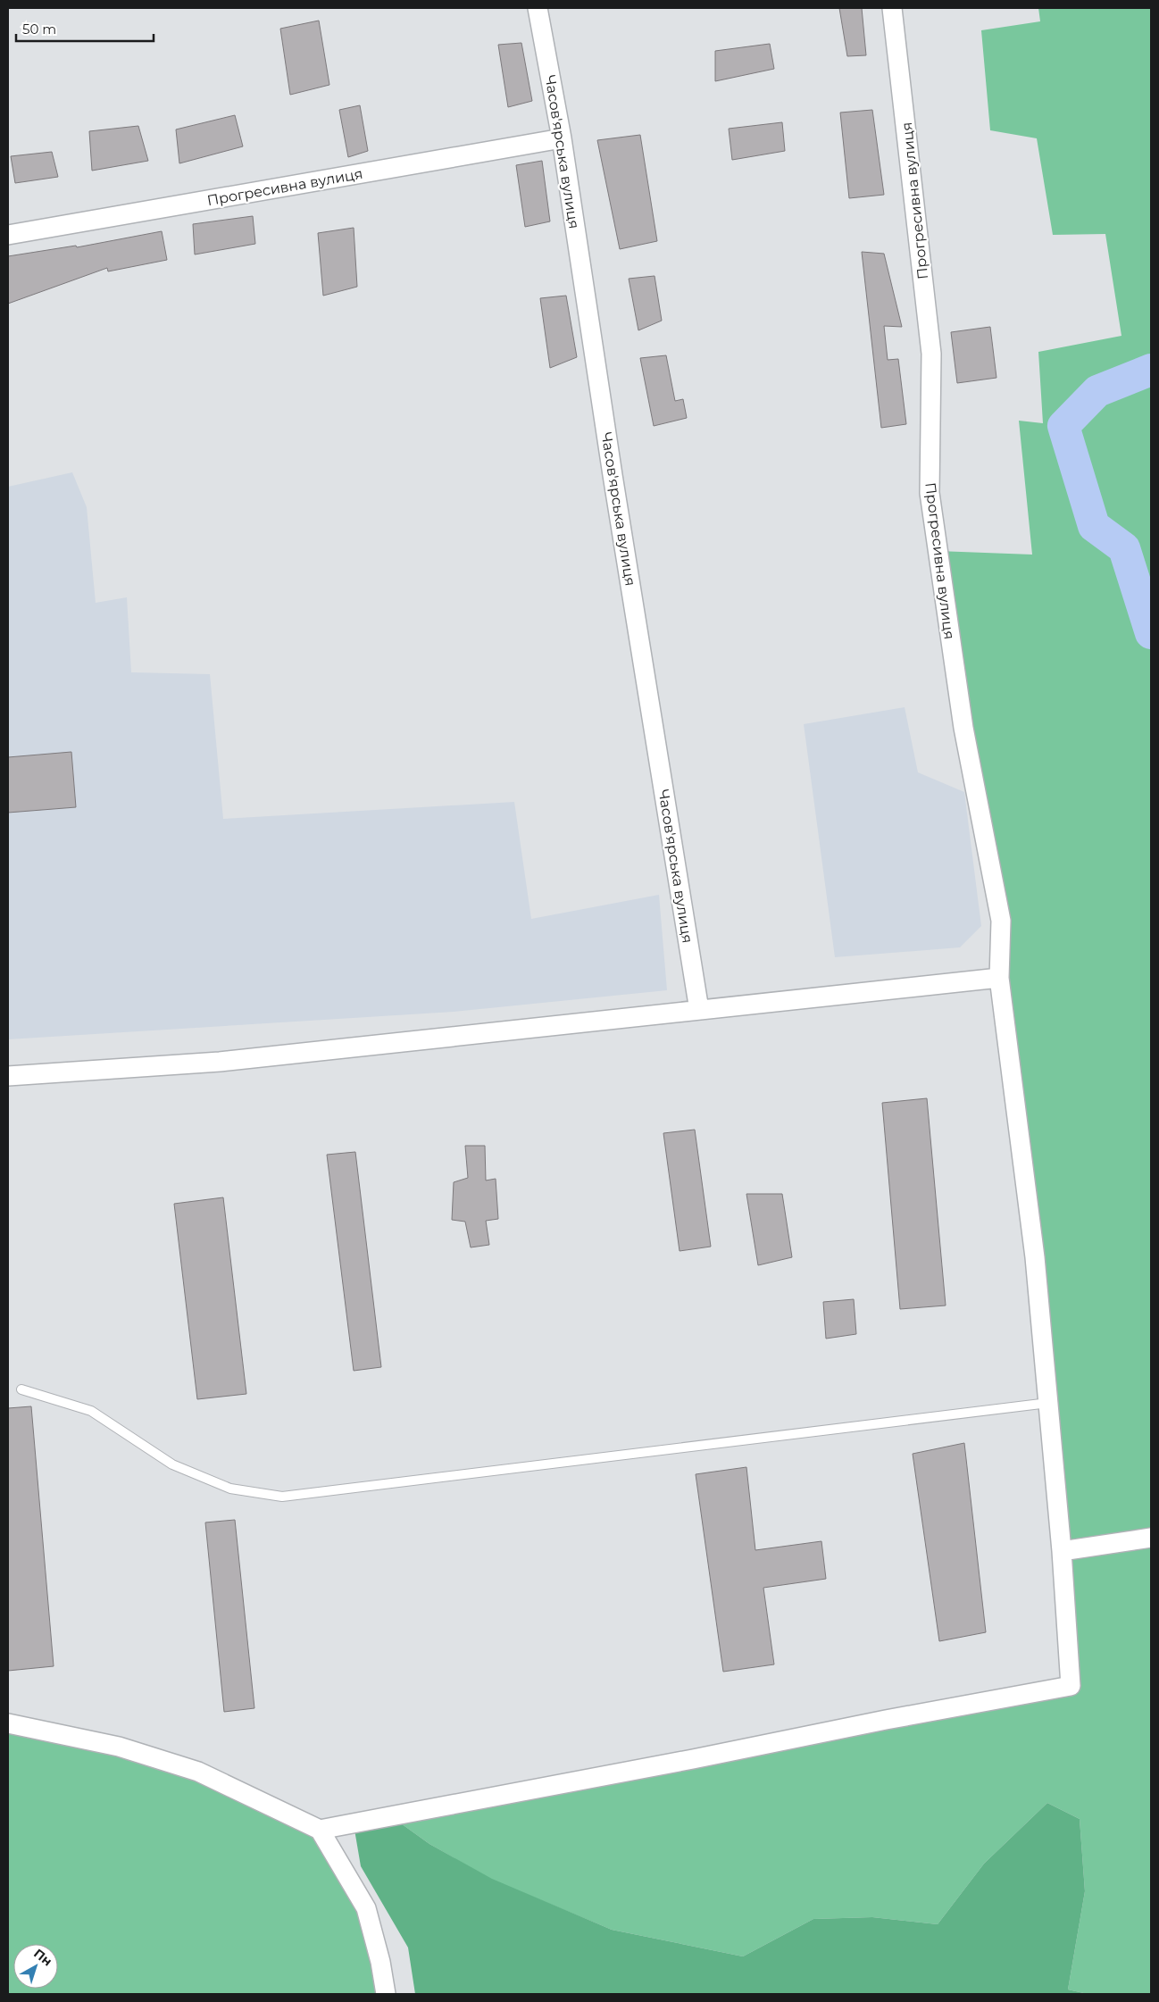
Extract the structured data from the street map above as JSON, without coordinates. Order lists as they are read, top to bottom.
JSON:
{
  "streets": {
    "street": ["Часов'ярська вулиця", "Прогресивна вулиця"]
  },
  "crossings": [
    ["Часов'ярська вулиця", "Прогресивна вулиця"]
  ],
  "scale_bar": "50 m",
  "north": "top right"
}
